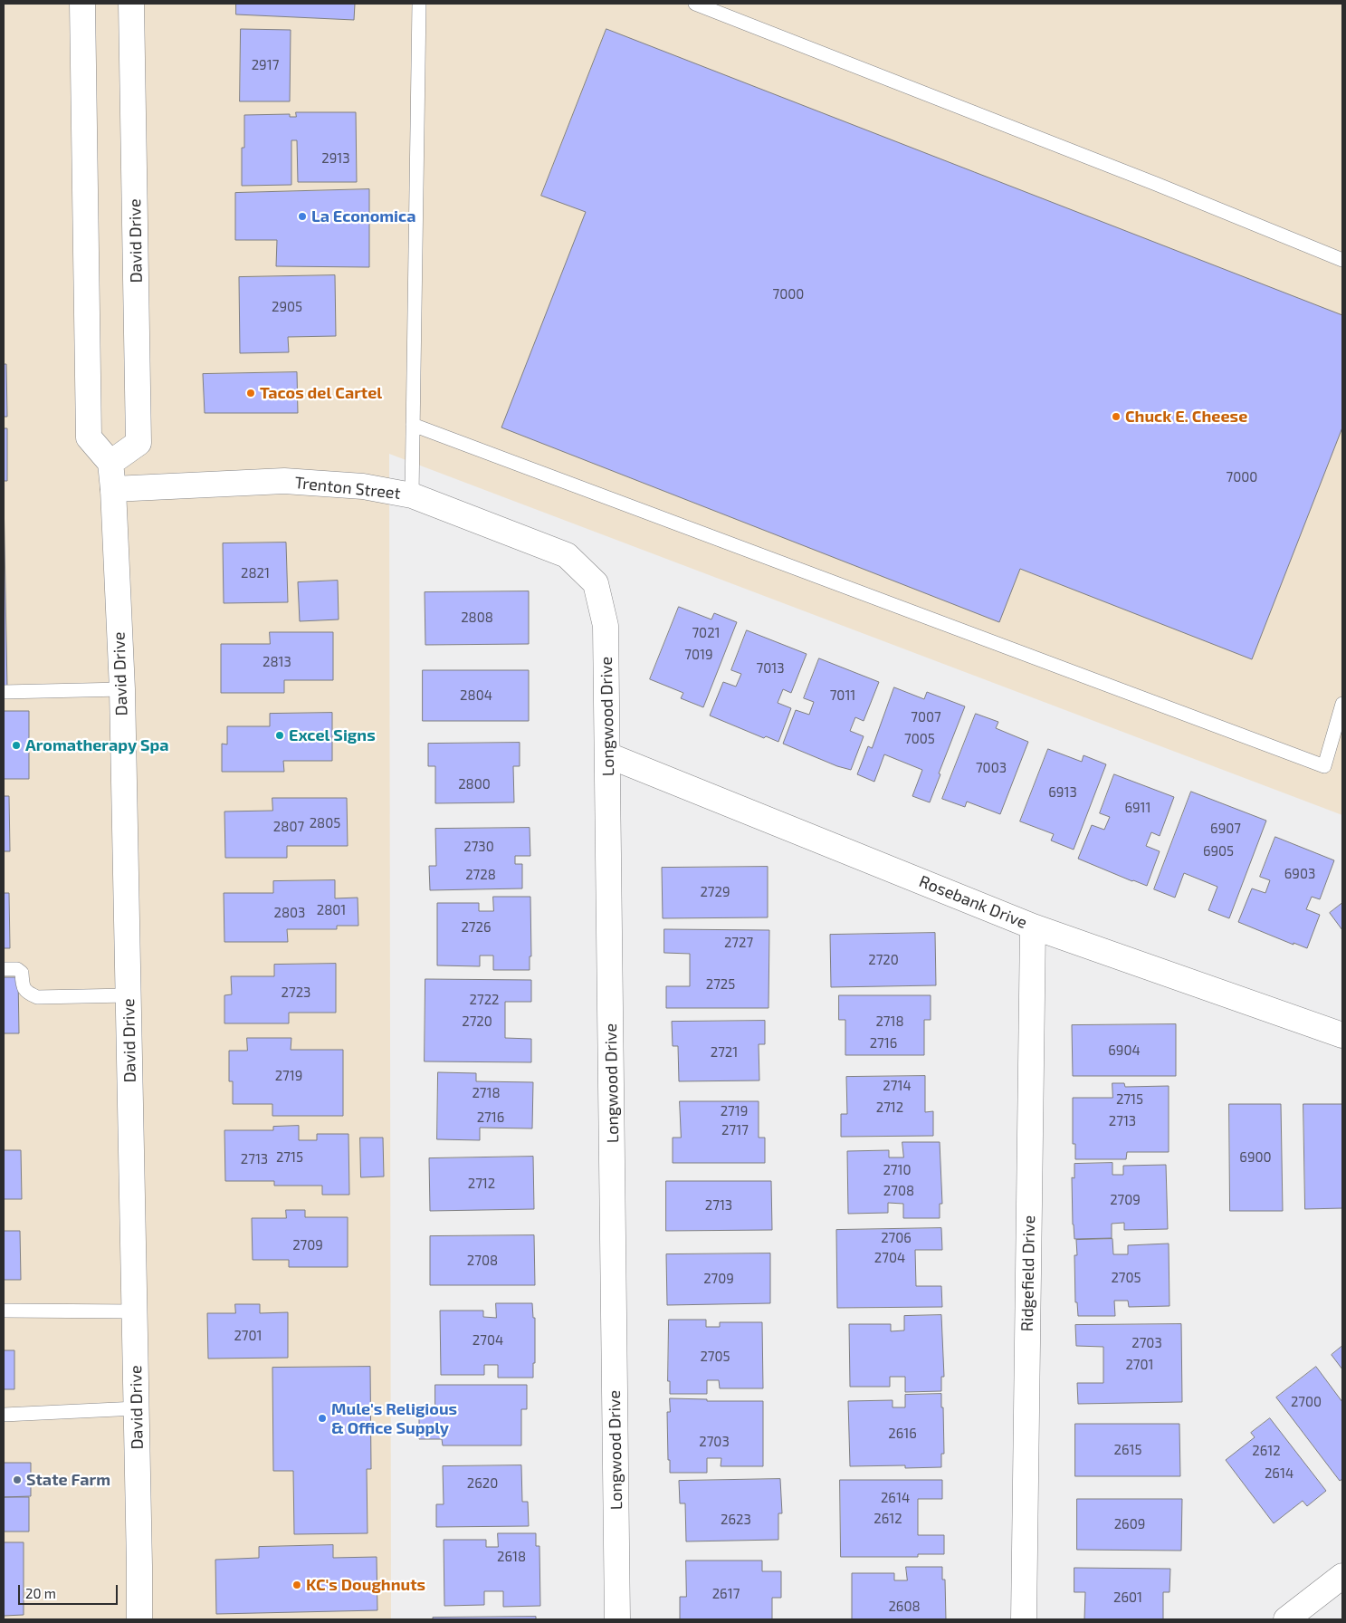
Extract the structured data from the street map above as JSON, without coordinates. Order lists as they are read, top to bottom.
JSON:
{
  "streets": {
    "street": [
      "David Drive",
      "Trenton Street",
      "Longwood Drive",
      "Rosebank Drive",
      "Ridgefield Drive"
    ]
  },
  "crossings": [
    ["David Drive", "Trenton Street"],
    ["Trenton Street", "Longwood Drive"],
    ["Longwood Drive", "Rosebank Drive"],
    ["Rosebank Drive", "Ridgefield Drive"]
  ],
  "places": [
    "La Economica",
    "Tacos del Cartel",
    "Chuck E. Cheese",
    "Excel Signs",
    "Aromatherapy Spa",
    "Mule's Religious & Office Supply",
    "State Farm",
    "KC's Doughnuts"
  ],
  "house_numbers": [
    "2917",
    "2913",
    "7000",
    "2905",
    "7000",
    "2821",
    "2808",
    "7021",
    "7019",
    "2813",
    "7013",
    "2804",
    "7011",
    "7007",
    "7005",
    "7003",
    "2800",
    "6913",
    "6911",
    "2805",
    "2807",
    "6907",
    "2730",
    "6905",
    "6903",
    "2728",
    "2729",
    "2801",
    "2803",
    "2726",
    "2727",
    "2720",
    "2725",
    "2723",
    "2722",
    "2720",
    "2718",
    "2716",
    "6904",
    "2721",
    "2719",
    "2714",
    "2718",
    "2715",
    "2712",
    "2719",
    "2716",
    "2713",
    "2717",
    "2715",
    "6900",
    "2713",
    "2710",
    "2712",
    "2708",
    "2709",
    "2713",
    "2706",
    "2709",
    "2704",
    "2708",
    "2705",
    "2709",
    "2701",
    "2704",
    "2703",
    "2705",
    "2701",
    "2700",
    "2616",
    "2703",
    "2615",
    "2612",
    "2614",
    "2620",
    "2614",
    "2612",
    "2623",
    "2609",
    "2618",
    "2617",
    "2601",
    "2608"
  ],
  "scale_bar": "20 m"
}
